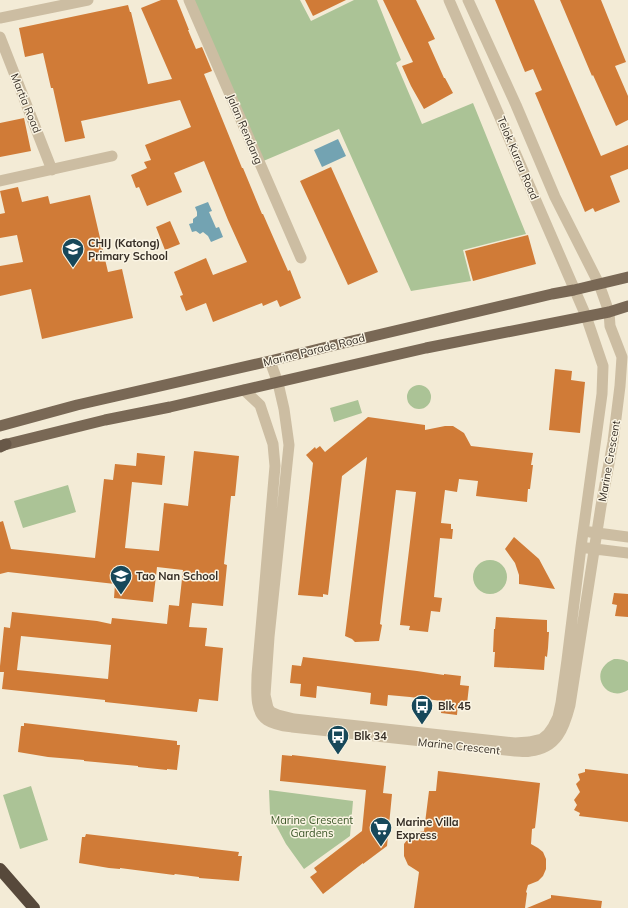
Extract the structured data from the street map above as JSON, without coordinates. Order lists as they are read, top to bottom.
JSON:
{
  "streets": {
    "main road": ["Marine Parade Road"],
    "street": [
      "Martia Road",
      "Jalan Rendang",
      "Telok Kurau Road",
      "Marine Crescent"
    ]
  },
  "crossings": [
    ["Telok Kurau Road", "Marine Parade Road"],
    ["Telok Kurau Road", "Marine Crescent"],
    ["Marine Parade Road", "Marine Crescent"]
  ],
  "parks": ["Marine Crescent Gardens"],
  "places": {
    "school or university": ["CHIJ (Katong) Primary School", "Tao Nan School"],
    "bus stop": ["Blk 45", "Blk 34"],
    "supermarket": ["Marine Villa Express"]
  }
}
